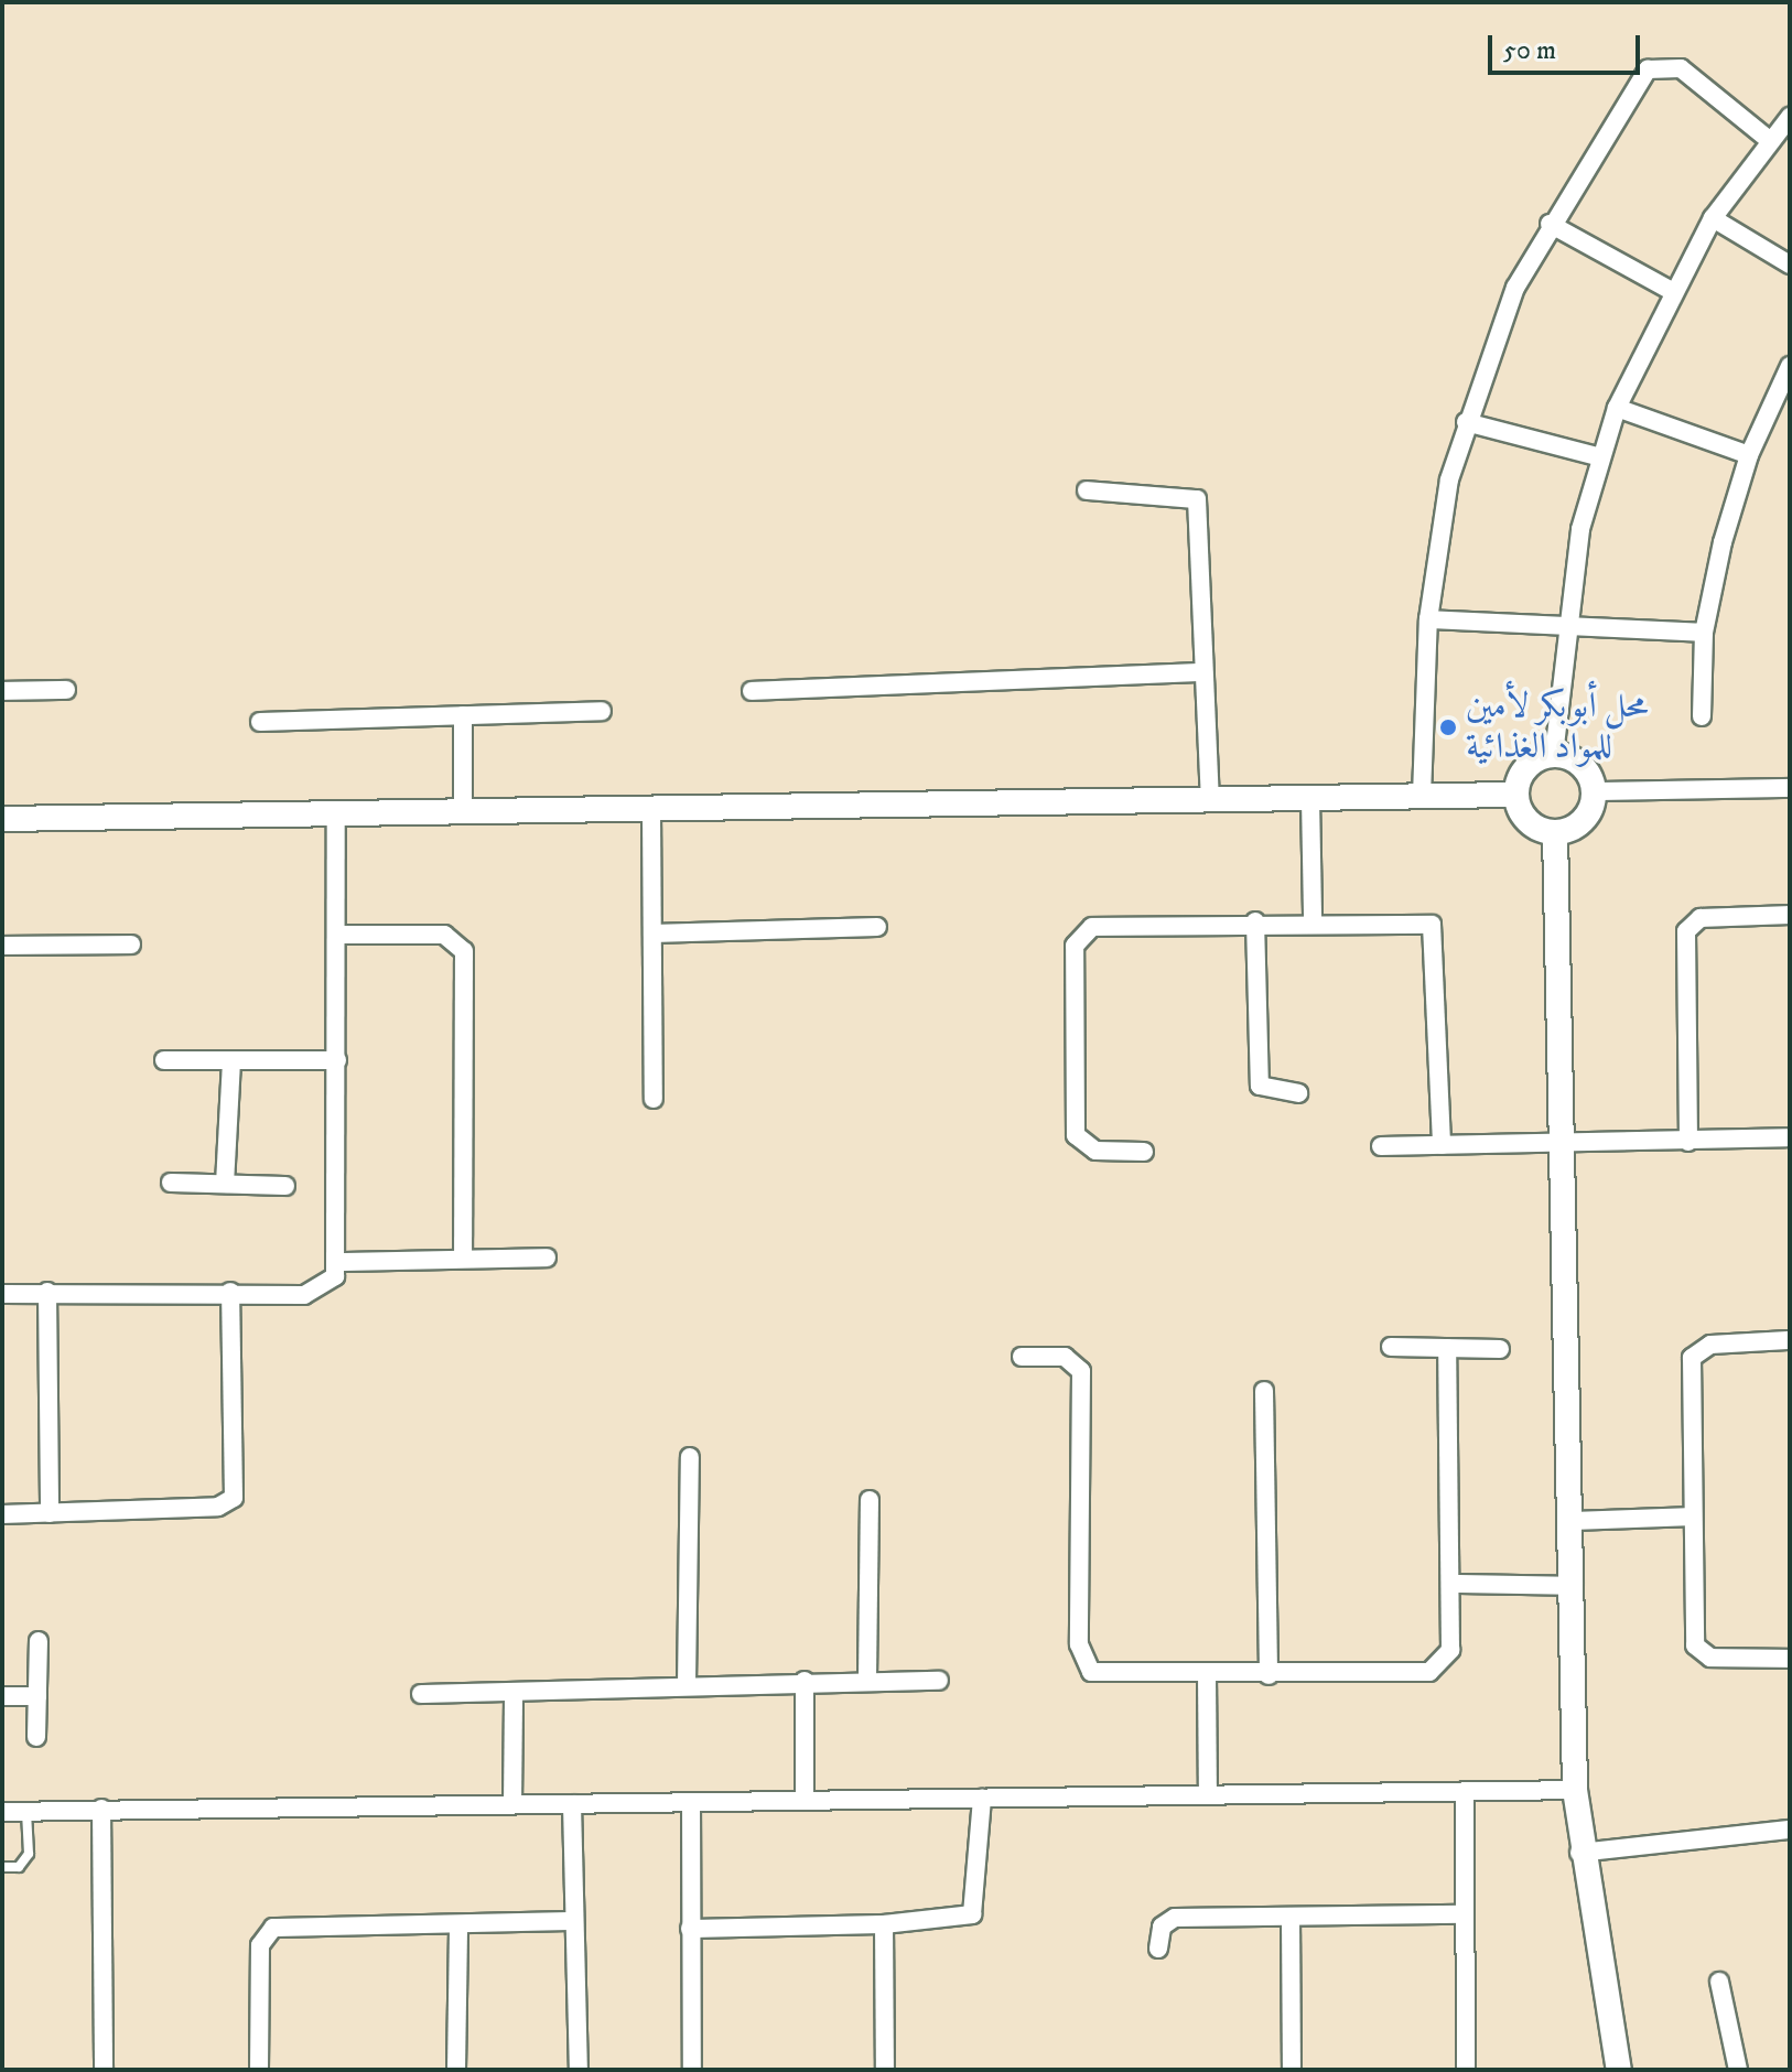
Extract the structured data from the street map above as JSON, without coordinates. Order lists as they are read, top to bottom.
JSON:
{
  "places": ["محل أبوبكر لأمين للمواد الغذائية"],
  "scale_bar": "50 m"
}
